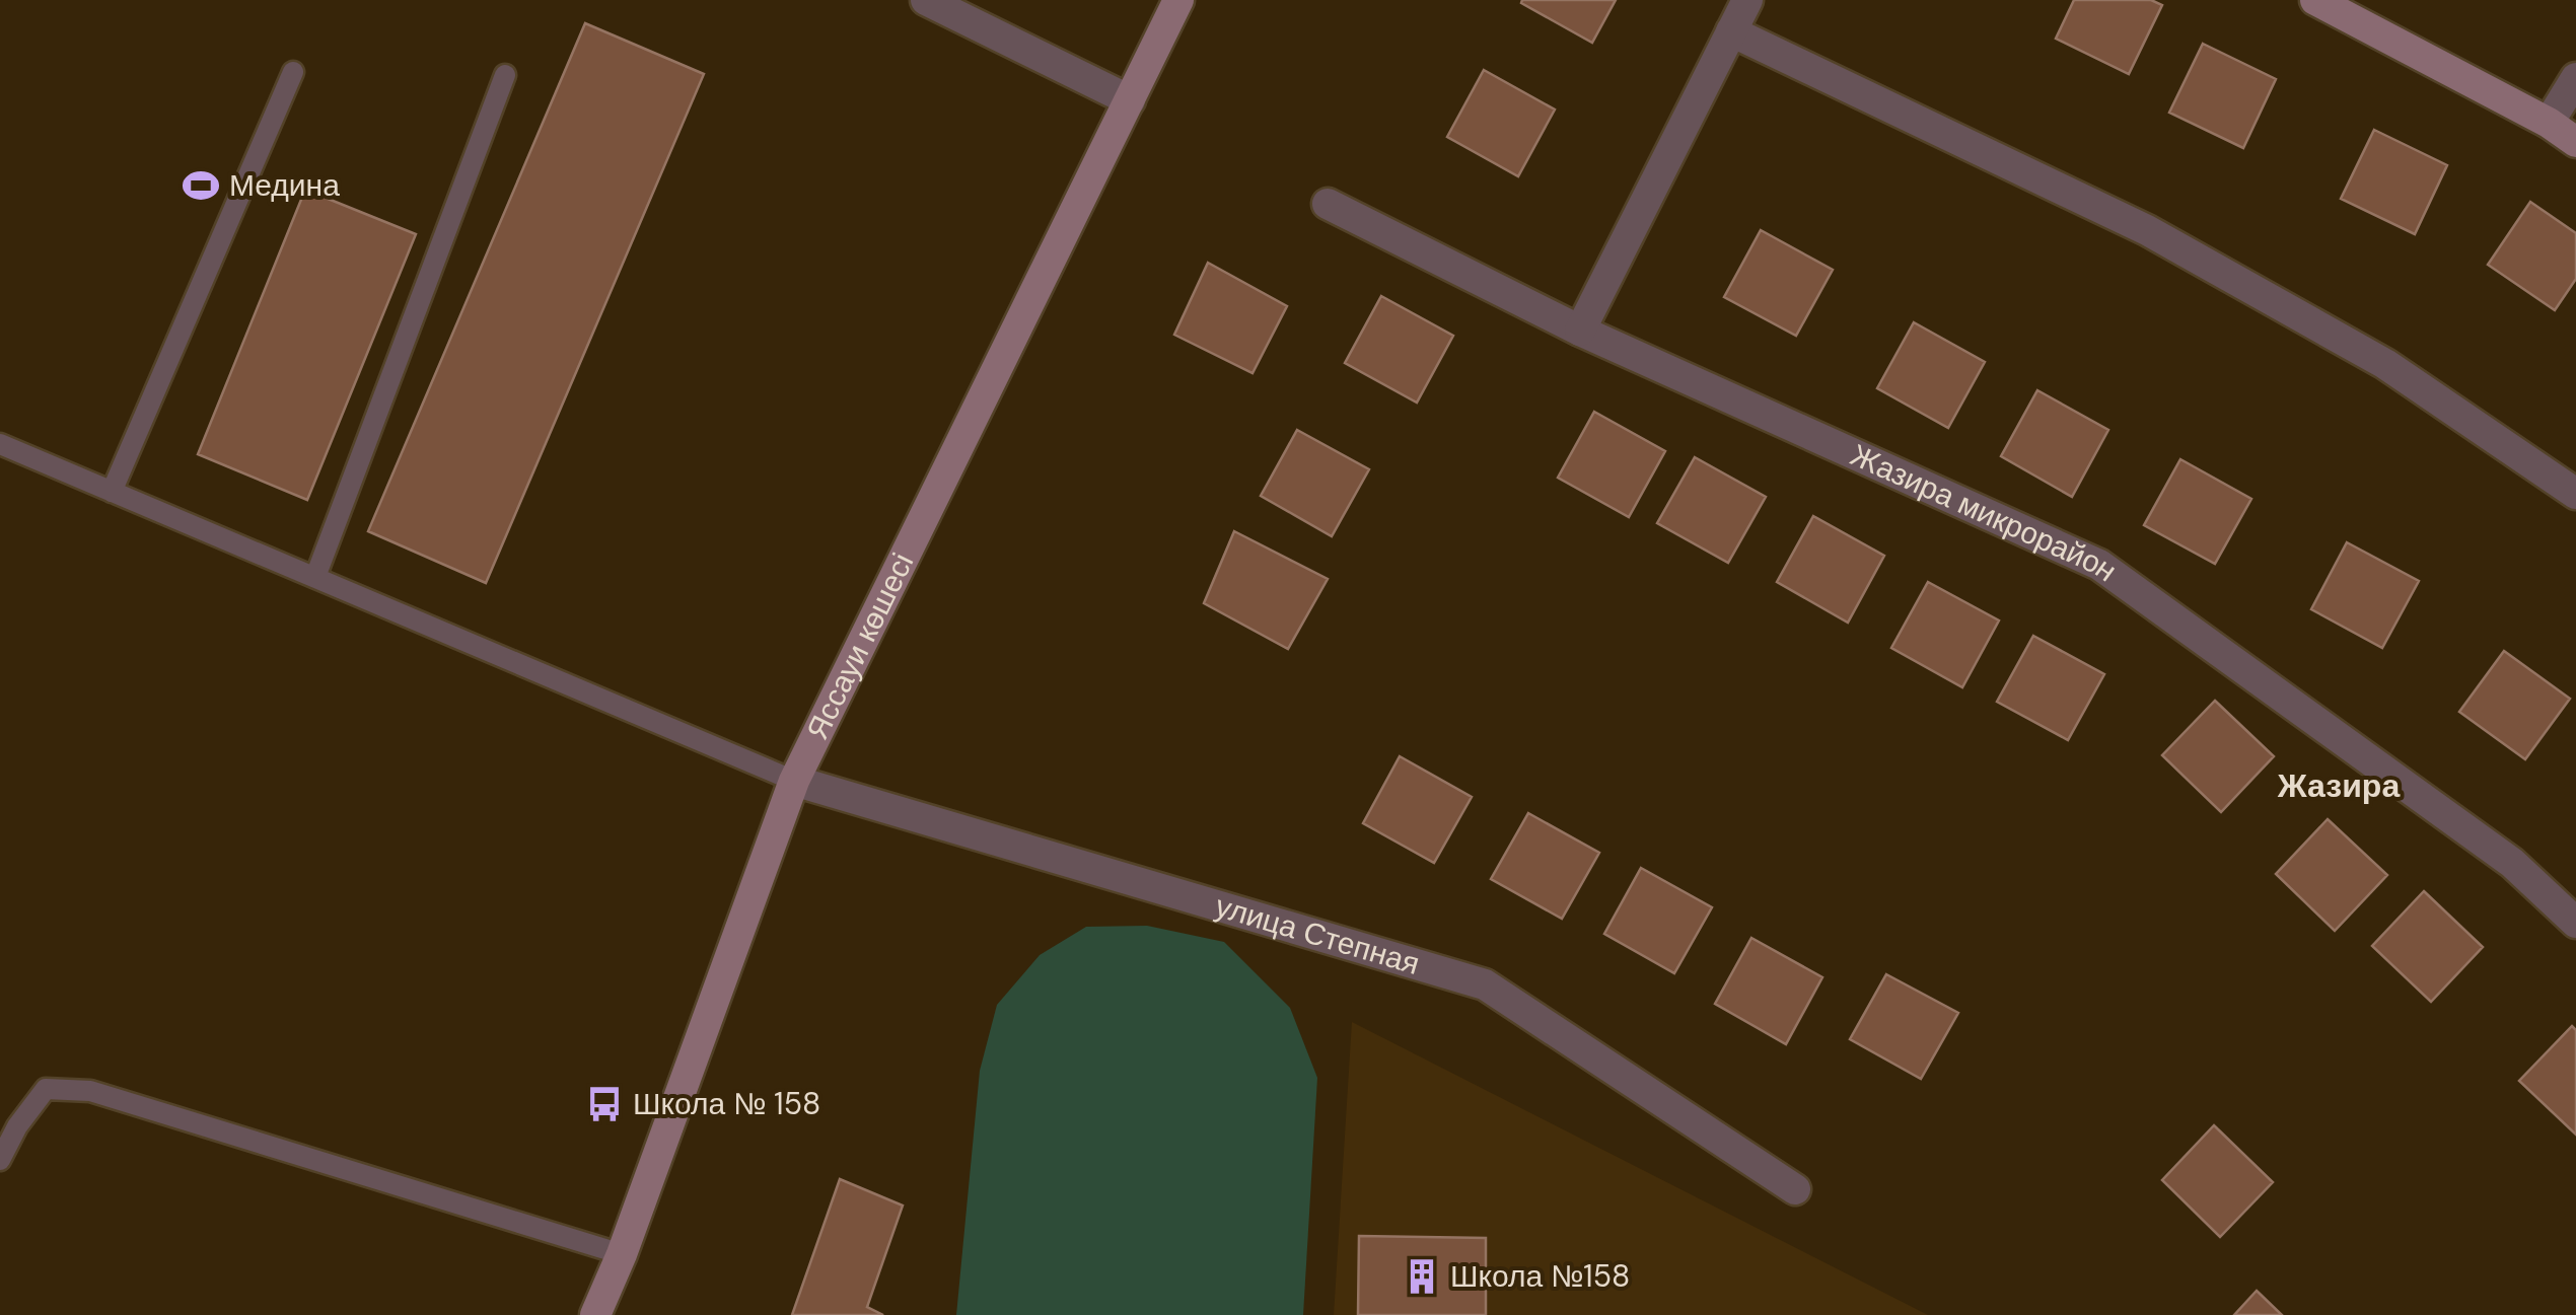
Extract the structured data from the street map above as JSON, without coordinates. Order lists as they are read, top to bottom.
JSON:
{
  "streets": {
    "main road": ["Яссауи көшесі"],
    "street": ["Жазира микрорайон", "улица Степная"]
  },
  "crossings": [
    ["Яссауи көшесі", "улица Степная"]
  ],
  "districts": ["Жазира"],
  "places": {
    "sports": ["Медина"],
    "bus stop": ["Школа № 158"],
    "building": ["Школа №158"]
  }
}
